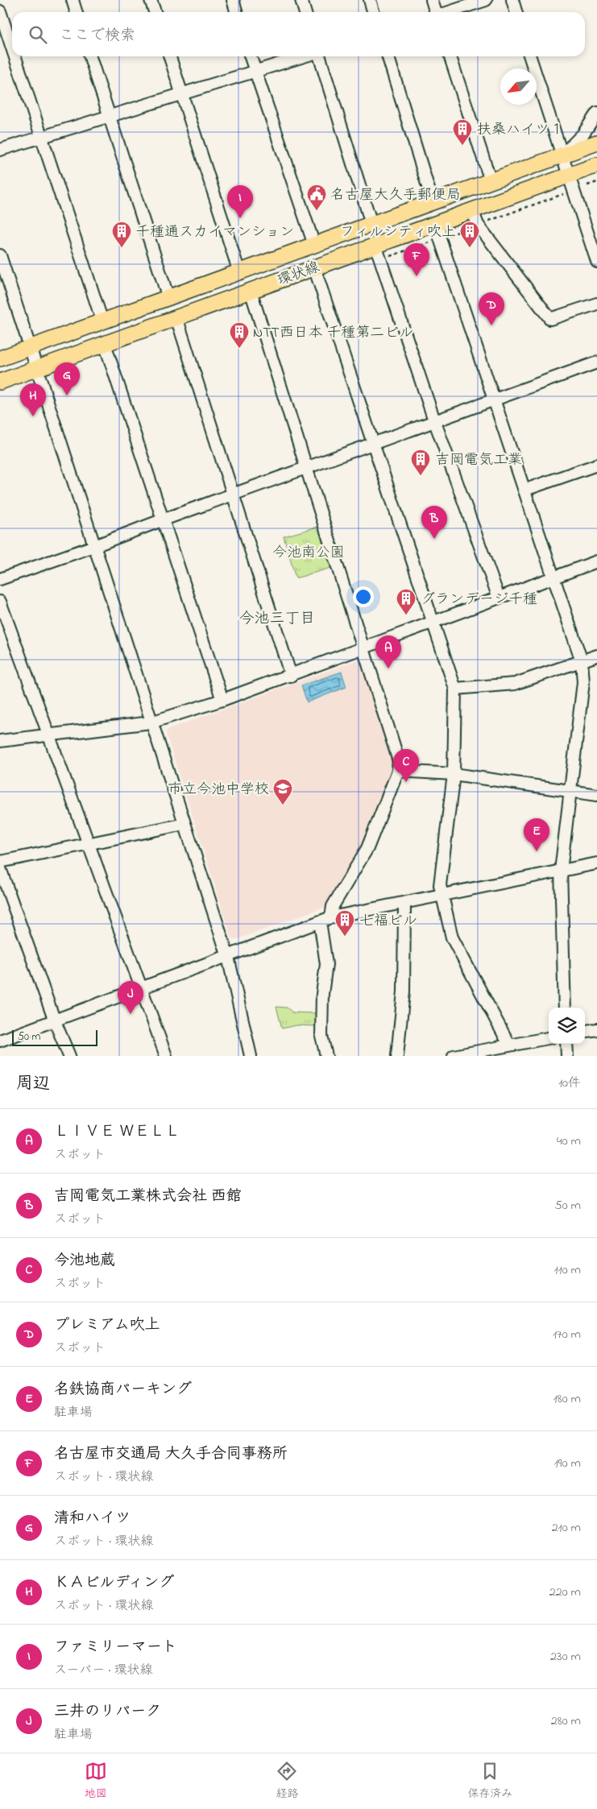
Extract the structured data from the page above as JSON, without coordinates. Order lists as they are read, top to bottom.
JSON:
{
  "streets": {
    "main road": ["環状線"]
  },
  "districts": ["今池三丁目"],
  "parks": ["今池南公園"],
  "places": {
    "building": [
      "扶桑ハイツ１",
      "千種通スカイマンション",
      "フィルシティ吹上",
      "NTT西日本 千種第二ビル",
      "吉岡電気工業",
      "グランデージ千種",
      "七福ビル"
    ],
    "public building": ["名古屋大久手郵便局"],
    "school or university": ["市立今池中学校"]
  },
  "scale_bar": "50 m",
  "north": "bottom left",
  "page": {
    "search": "ここで検索",
    "pins": [
      "I",
      "F",
      "D",
      "G",
      "H",
      "B",
      "A",
      "C",
      "E",
      "J"
    ],
    "scale": "50 m",
    "heading": ["周辺", "10件"],
    "list": [
      {
        "mark": "A",
        "name": "ＬＩＶＥ ＷＥＬＬ",
        "note": "スポット",
        "value": "40 m"
      },
      {
        "mark": "B",
        "name": "吉岡電気工業株式会社 西館",
        "note": "スポット",
        "value": "50 m"
      },
      {
        "mark": "C",
        "name": "今池地蔵",
        "note": "スポット",
        "value": "110 m"
      },
      {
        "mark": "D",
        "name": "プレミアム吹上",
        "note": "スポット",
        "value": "170 m"
      },
      {
        "mark": "E",
        "name": "名鉄協商パーキング",
        "note": "駐車場",
        "value": "180 m"
      },
      {
        "mark": "F",
        "name": "名古屋市交通局 大久手合同事務所",
        "note": "スポット · 環状線",
        "value": "190 m"
      },
      {
        "mark": "G",
        "name": "清和ハイツ",
        "note": "スポット · 環状線",
        "value": "210 m"
      },
      {
        "mark": "H",
        "name": "ＫＡビルディング",
        "note": "スポット · 環状線",
        "value": "220 m"
      },
      {
        "mark": "I",
        "name": "ファミリーマート",
        "note": "スーパー · 環状線",
        "value": "230 m"
      },
      {
        "mark": "J",
        "name": "三井のリパーク",
        "note": "駐車場",
        "value": "280 m"
      }
    ],
    "nav": ["地図", "経路", "保存済み"]
  }
}
